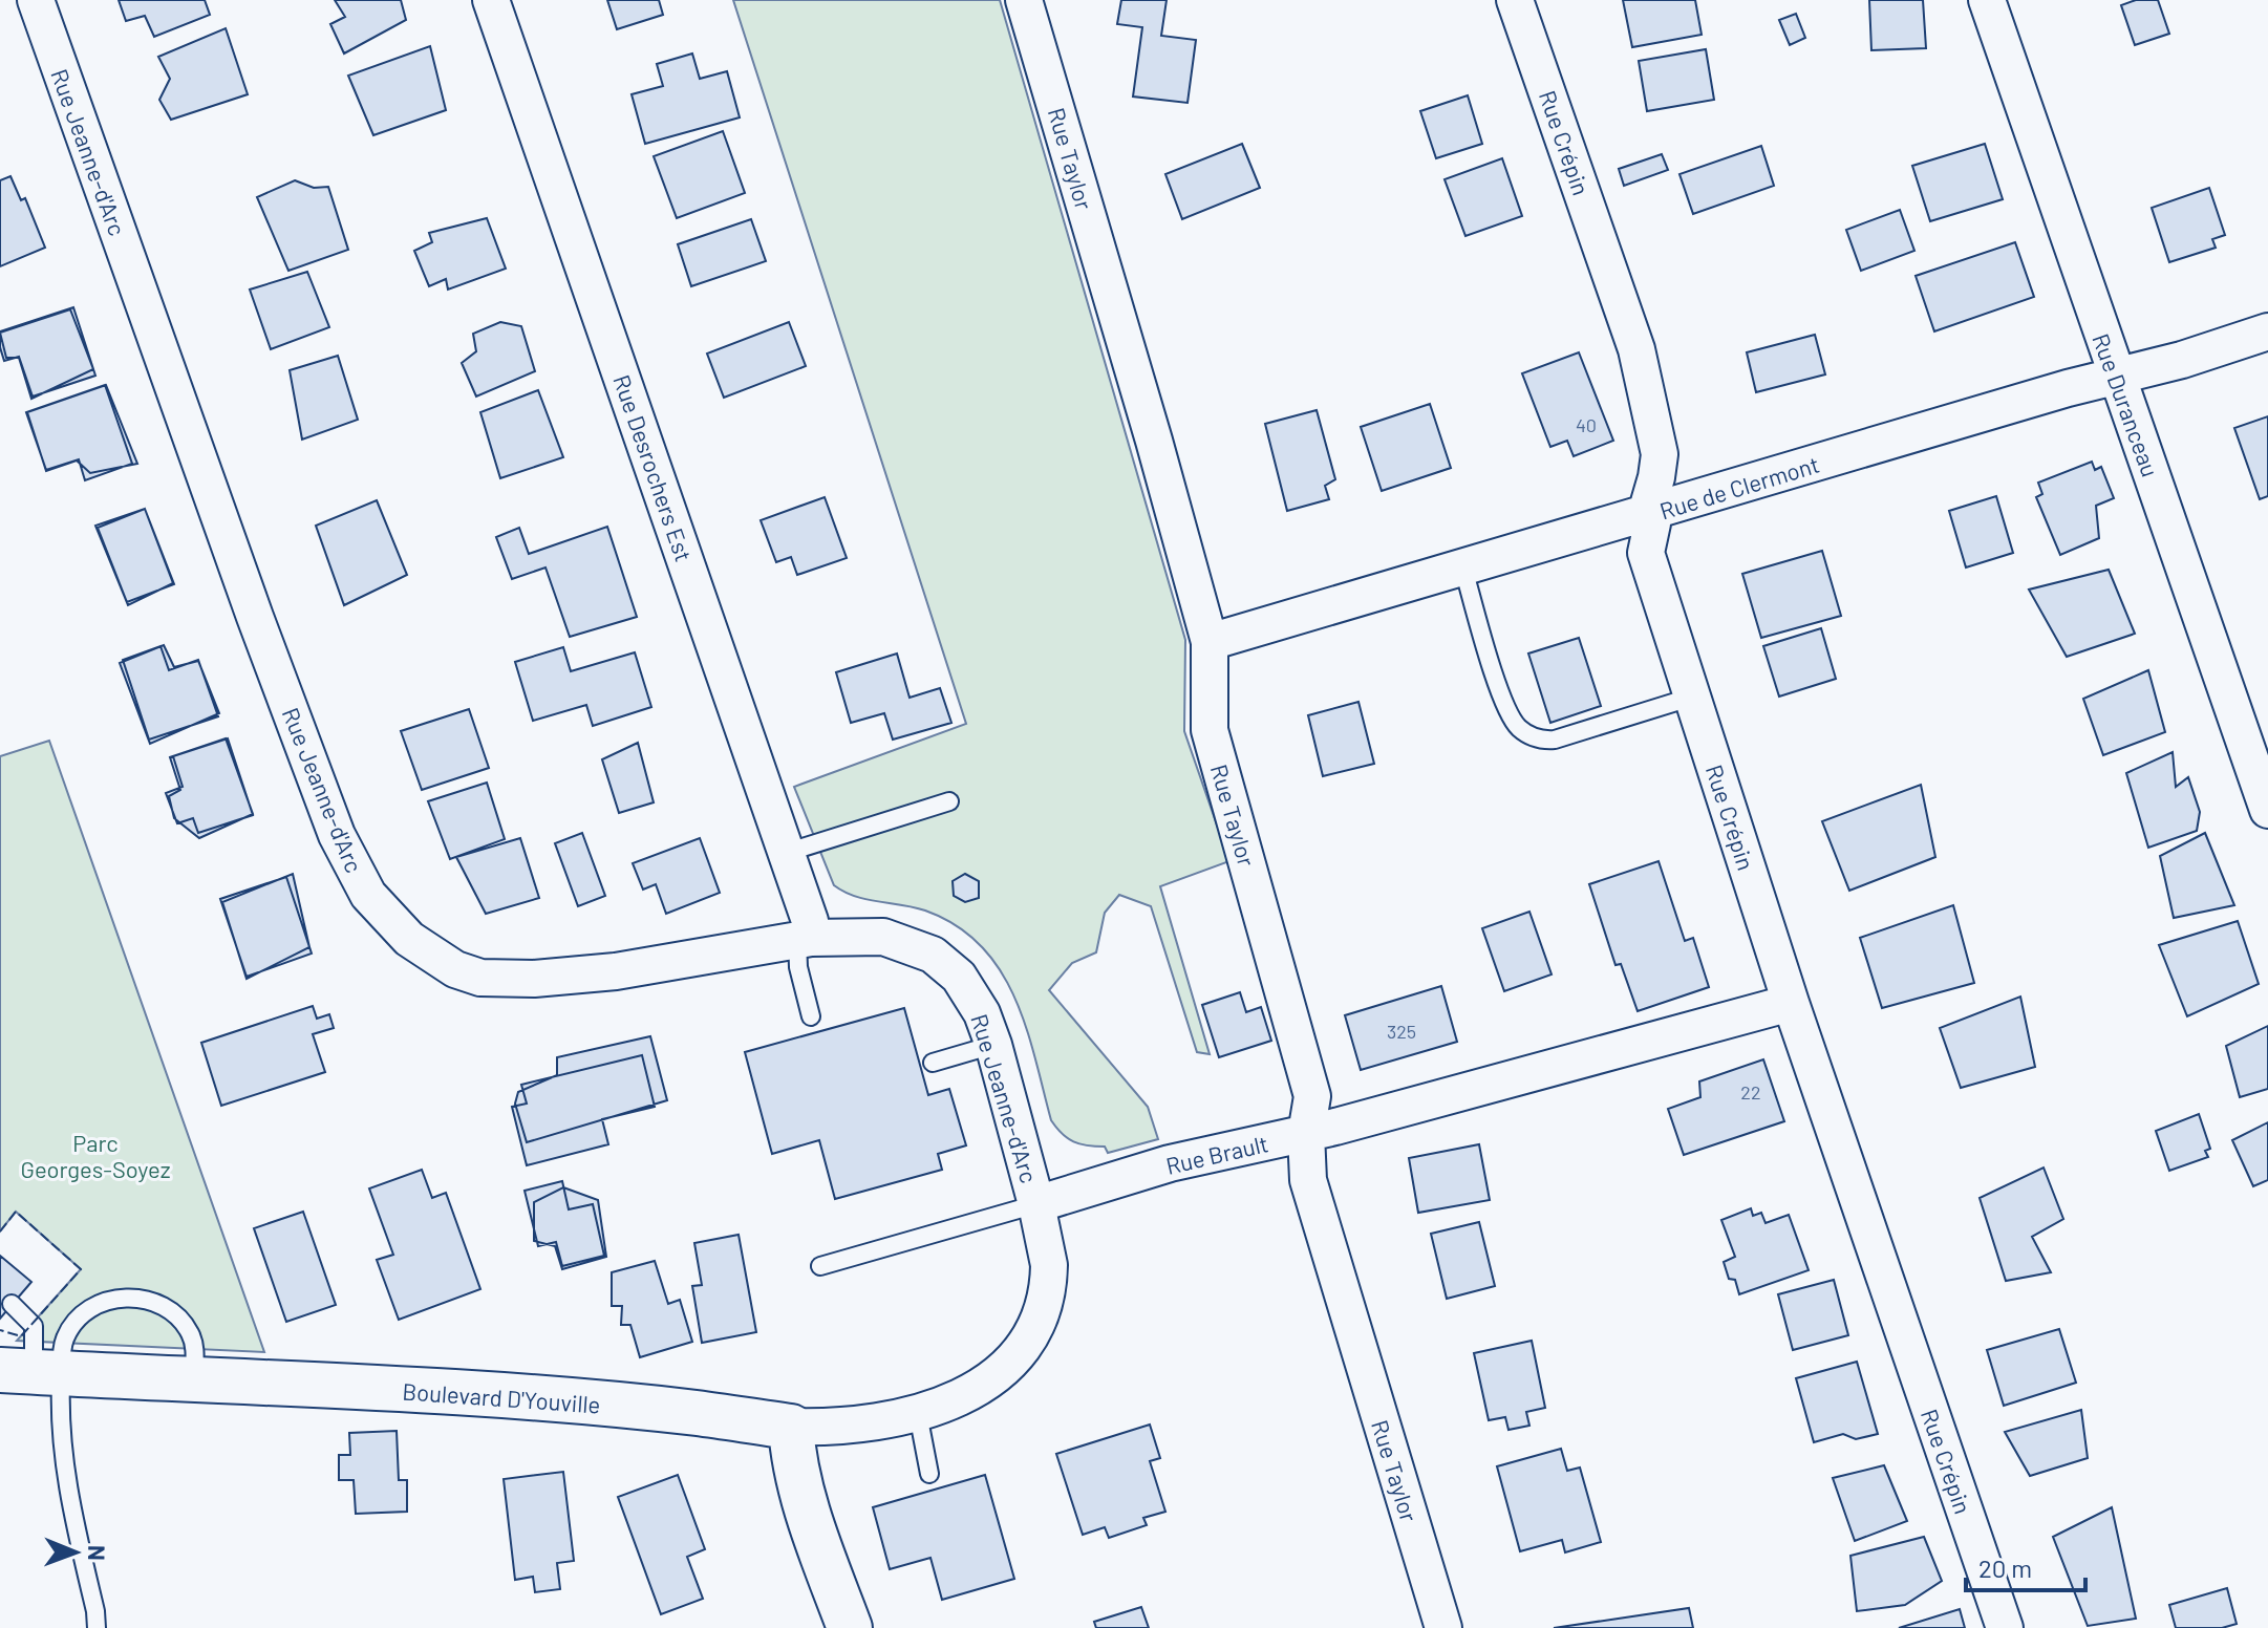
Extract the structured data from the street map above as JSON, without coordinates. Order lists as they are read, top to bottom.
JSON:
{
  "streets": {
    "street": [
      "Rue Crépin",
      "Rue Jeanne-d'Arc",
      "Rue Taylor",
      "Rue Duranceau",
      "Rue Desrochers Est",
      "Rue de Clermont",
      "Rue Brault",
      "Boulevard D'Youville"
    ]
  },
  "crossings": [
    ["Rue Crépin", "Rue de Clermont"],
    ["Rue Crépin", "Rue Brault"],
    ["Rue Jeanne-d'Arc", "Rue Desrochers Est"],
    ["Rue Jeanne-d'Arc", "Rue Brault"],
    ["Rue Taylor", "Rue de Clermont"],
    ["Rue Taylor", "Rue Brault"],
    ["Rue Duranceau", "Rue de Clermont"]
  ],
  "parks": ["Parc Georges-Soyez"],
  "house_numbers": ["40", "325", "22"],
  "scale_bar": "20 m",
  "north": "right"
}
